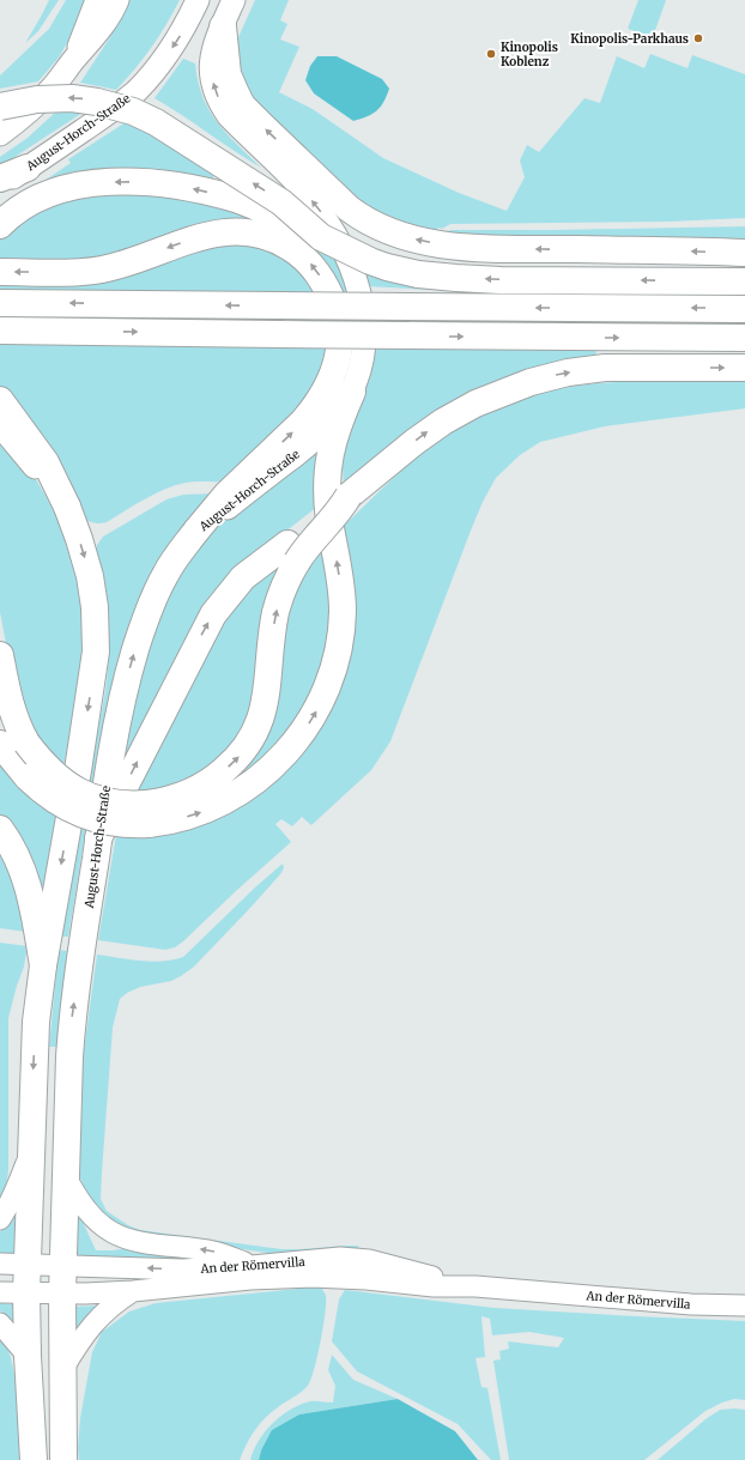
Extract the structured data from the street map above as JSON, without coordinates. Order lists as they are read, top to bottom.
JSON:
{
  "streets": {
    "main road": ["August-Horch-Straße"],
    "street": ["An der Römervilla"]
  },
  "crossings": [
    ["August-Horch-Straße", "An der Römervilla"]
  ],
  "places": ["Kinopolis-Parkhaus", "Kinopolis Koblenz"]
}
